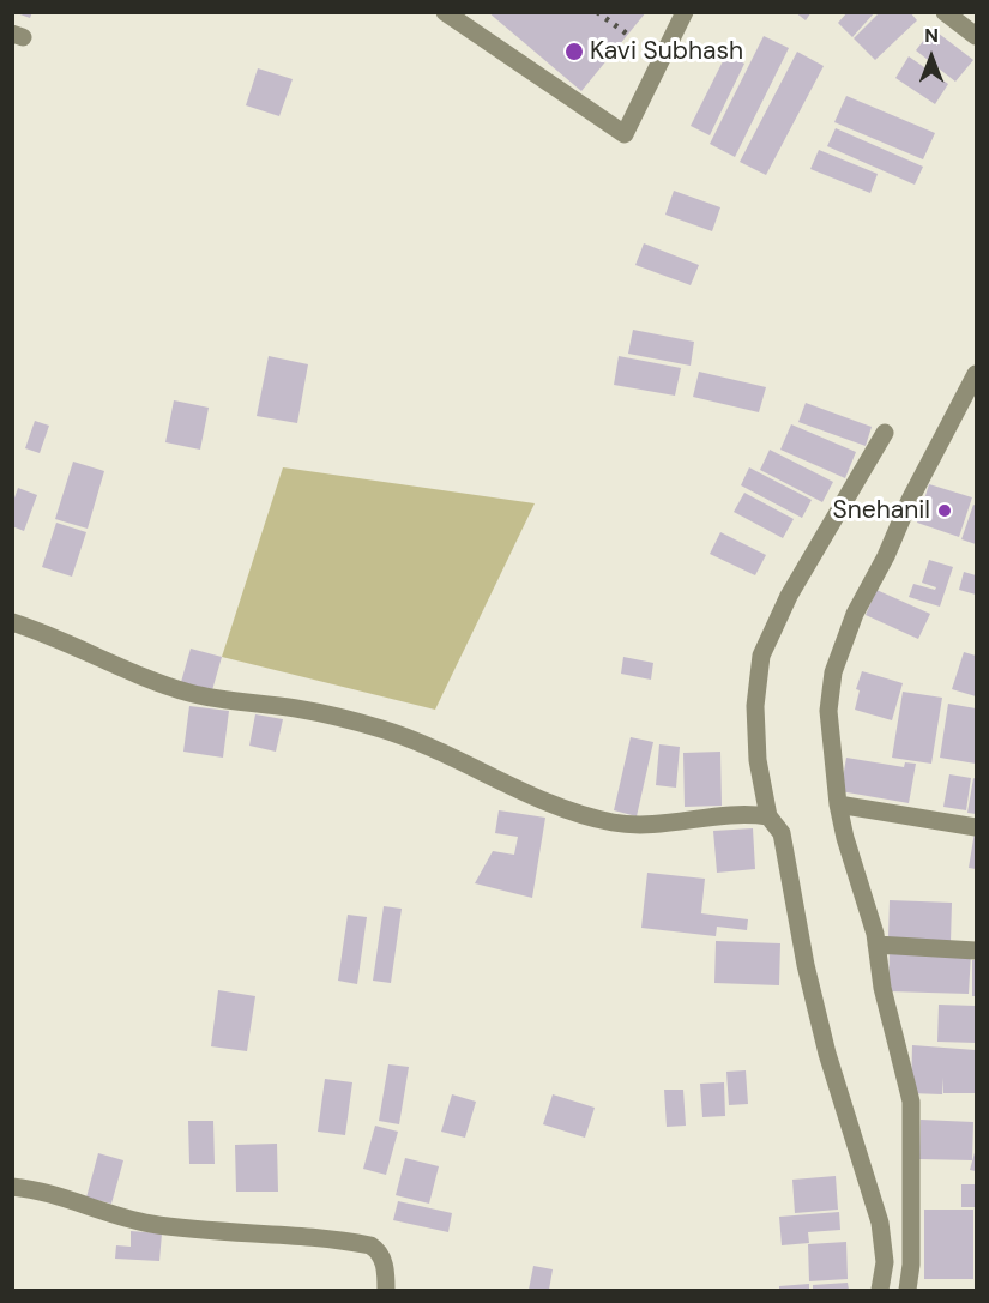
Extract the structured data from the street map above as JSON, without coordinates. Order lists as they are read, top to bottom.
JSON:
{
  "places": ["Kavi Subhash", "Snehanil"],
  "north": "top"
}
